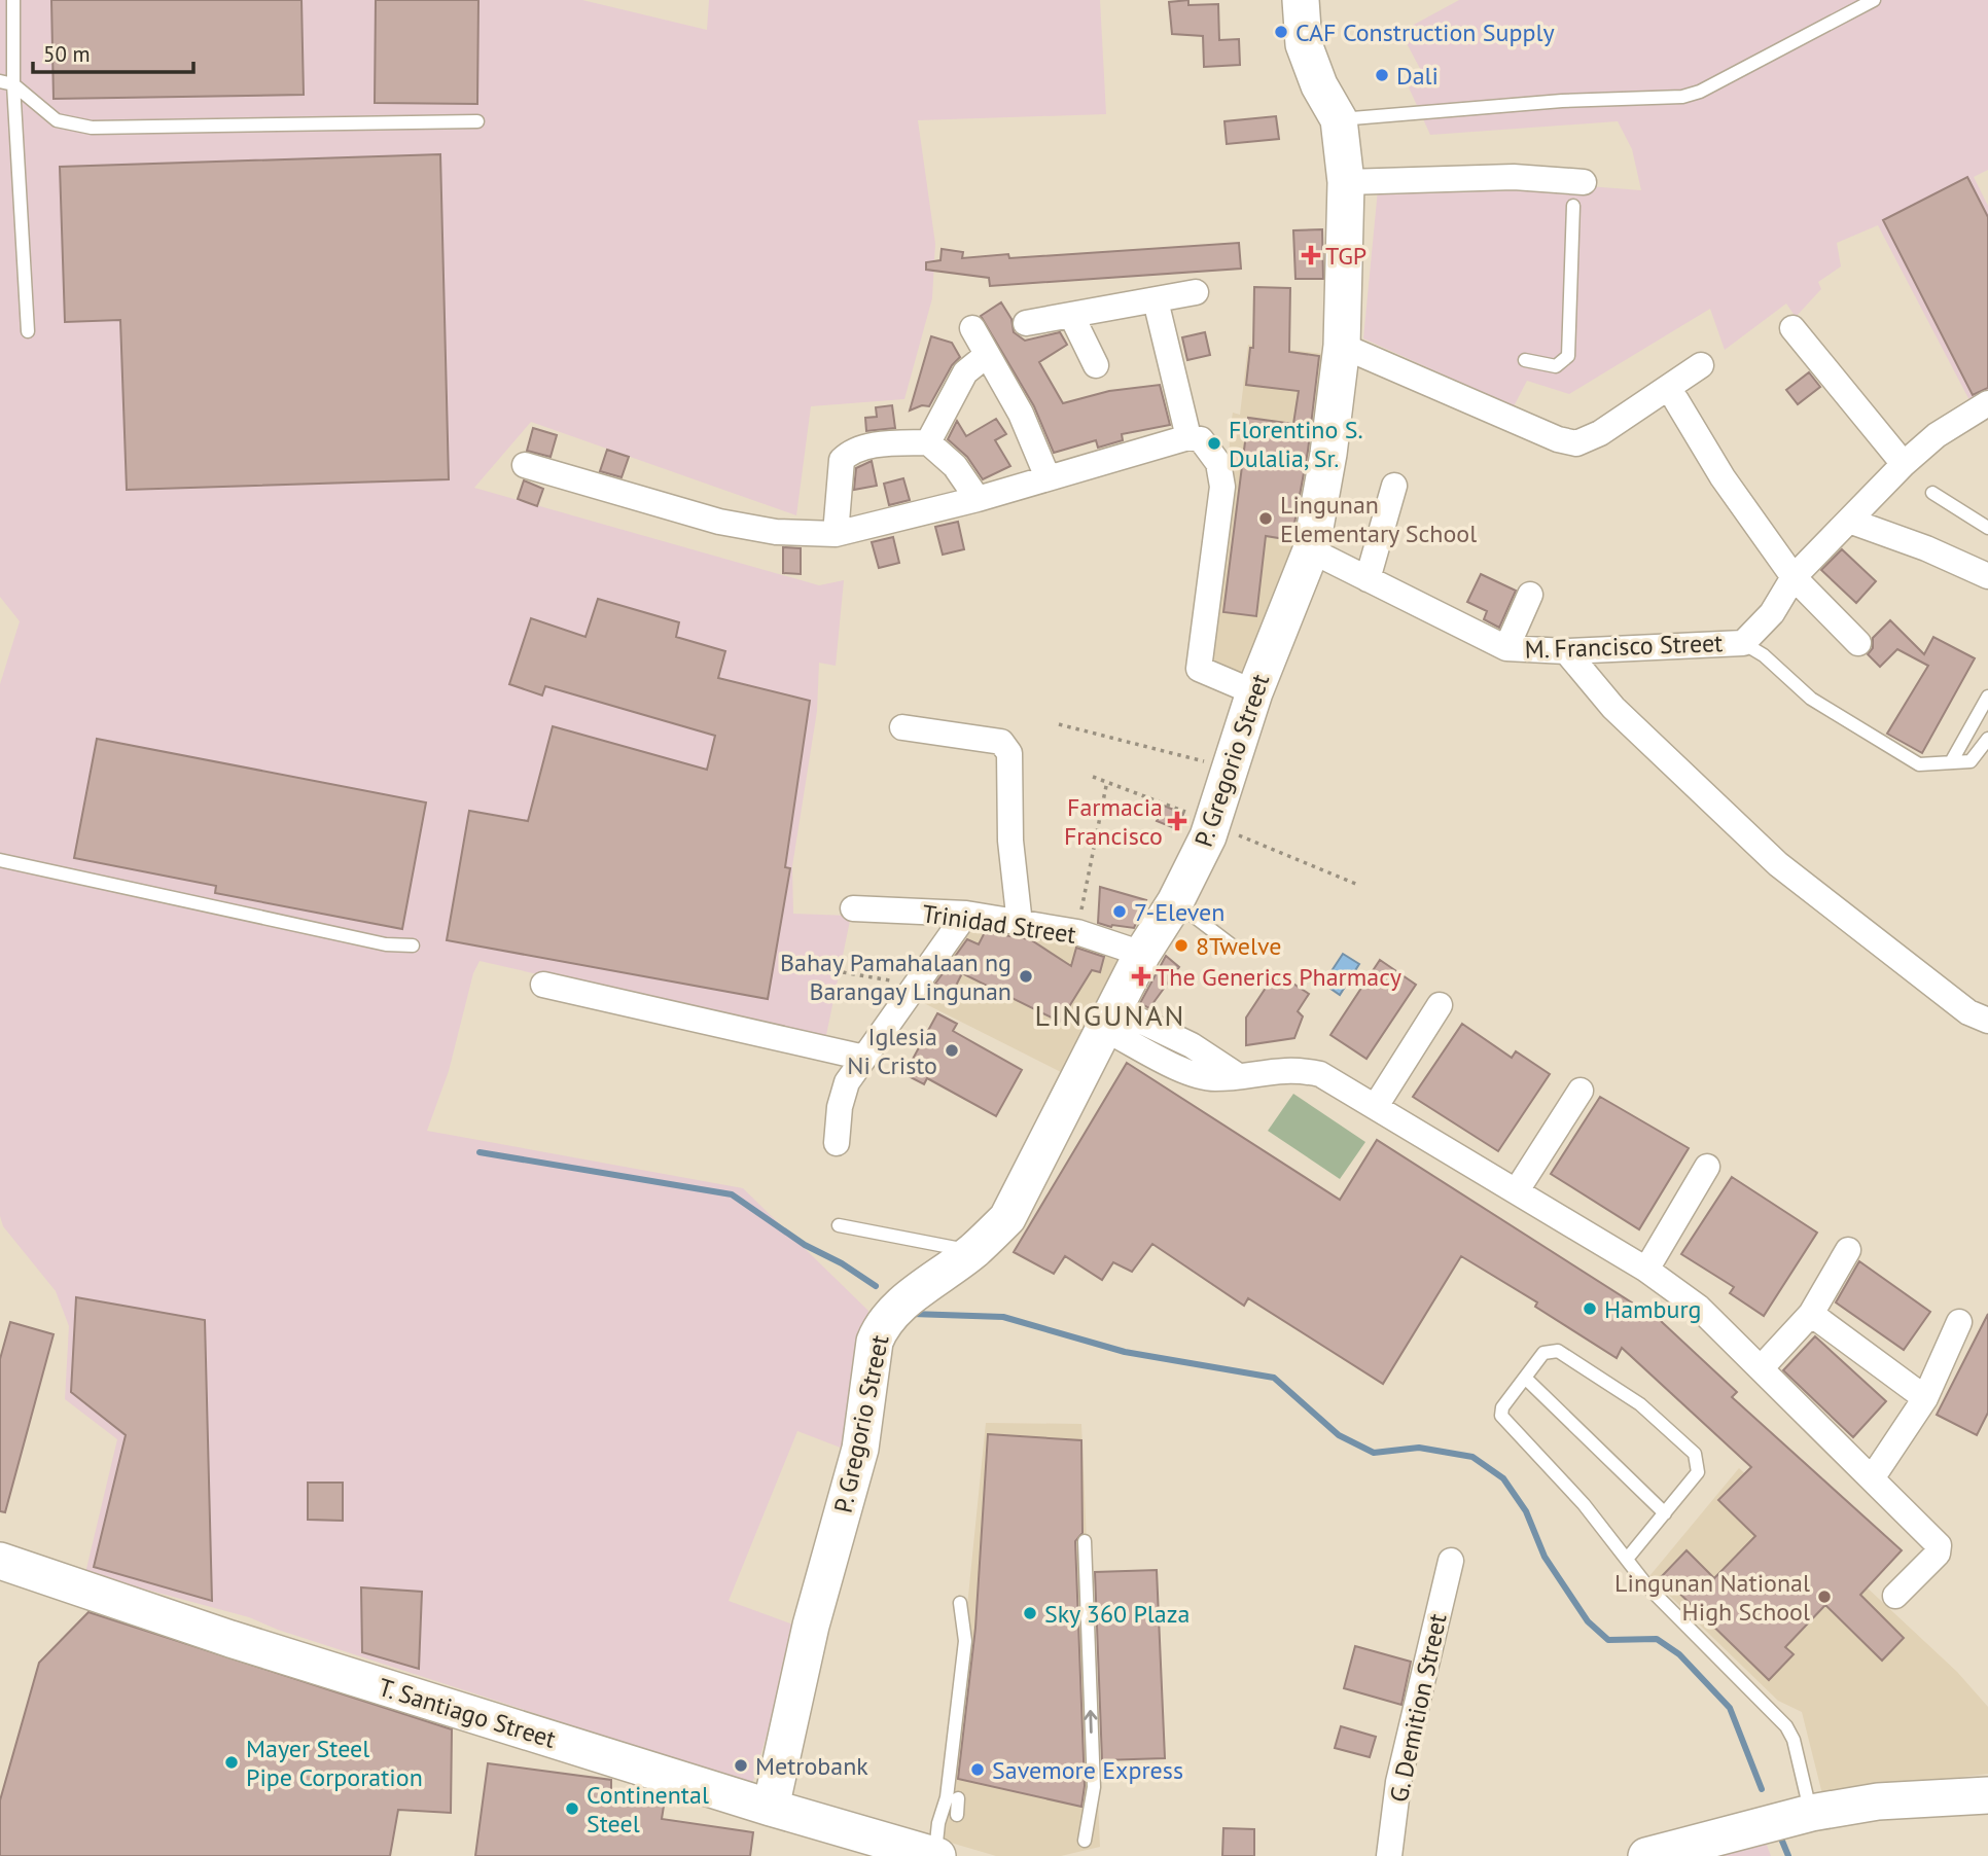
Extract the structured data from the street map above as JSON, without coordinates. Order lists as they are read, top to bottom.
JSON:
{
  "streets": {
    "street": [
      "M. Francisco Street",
      "P. Gregorio Street",
      "Trinidad Street",
      "G. Demition Street",
      "T. Santiago Street"
    ]
  },
  "crossings": [
    ["M. Francisco Street", "P. Gregorio Street"],
    ["P. Gregorio Street", "Trinidad Street"],
    ["P. Gregorio Street", "T. Santiago Street"]
  ],
  "districts": ["LINGUNAN"],
  "places": {
    "other": [
      "CAF Construction Supply",
      "Dali",
      "Florentino S. Dulalia, Sr.",
      "Lingunan Elementary School",
      "7-Eleven",
      "8Twelve",
      "Bahay Pamahalaan ng Barangay Lingunan",
      "Iglesia Ni Cristo",
      "Hamburg",
      "Lingunan National High School",
      "Sky 360 Plaza",
      "Mayer Steel Pipe Corporation",
      "Metrobank",
      "Savemore Express",
      "Continental Steel"
    ],
    "health": ["TGP", "Farmacia Francisco", "The Generics Pharmacy"]
  },
  "scale_bar": "50 m"
}
